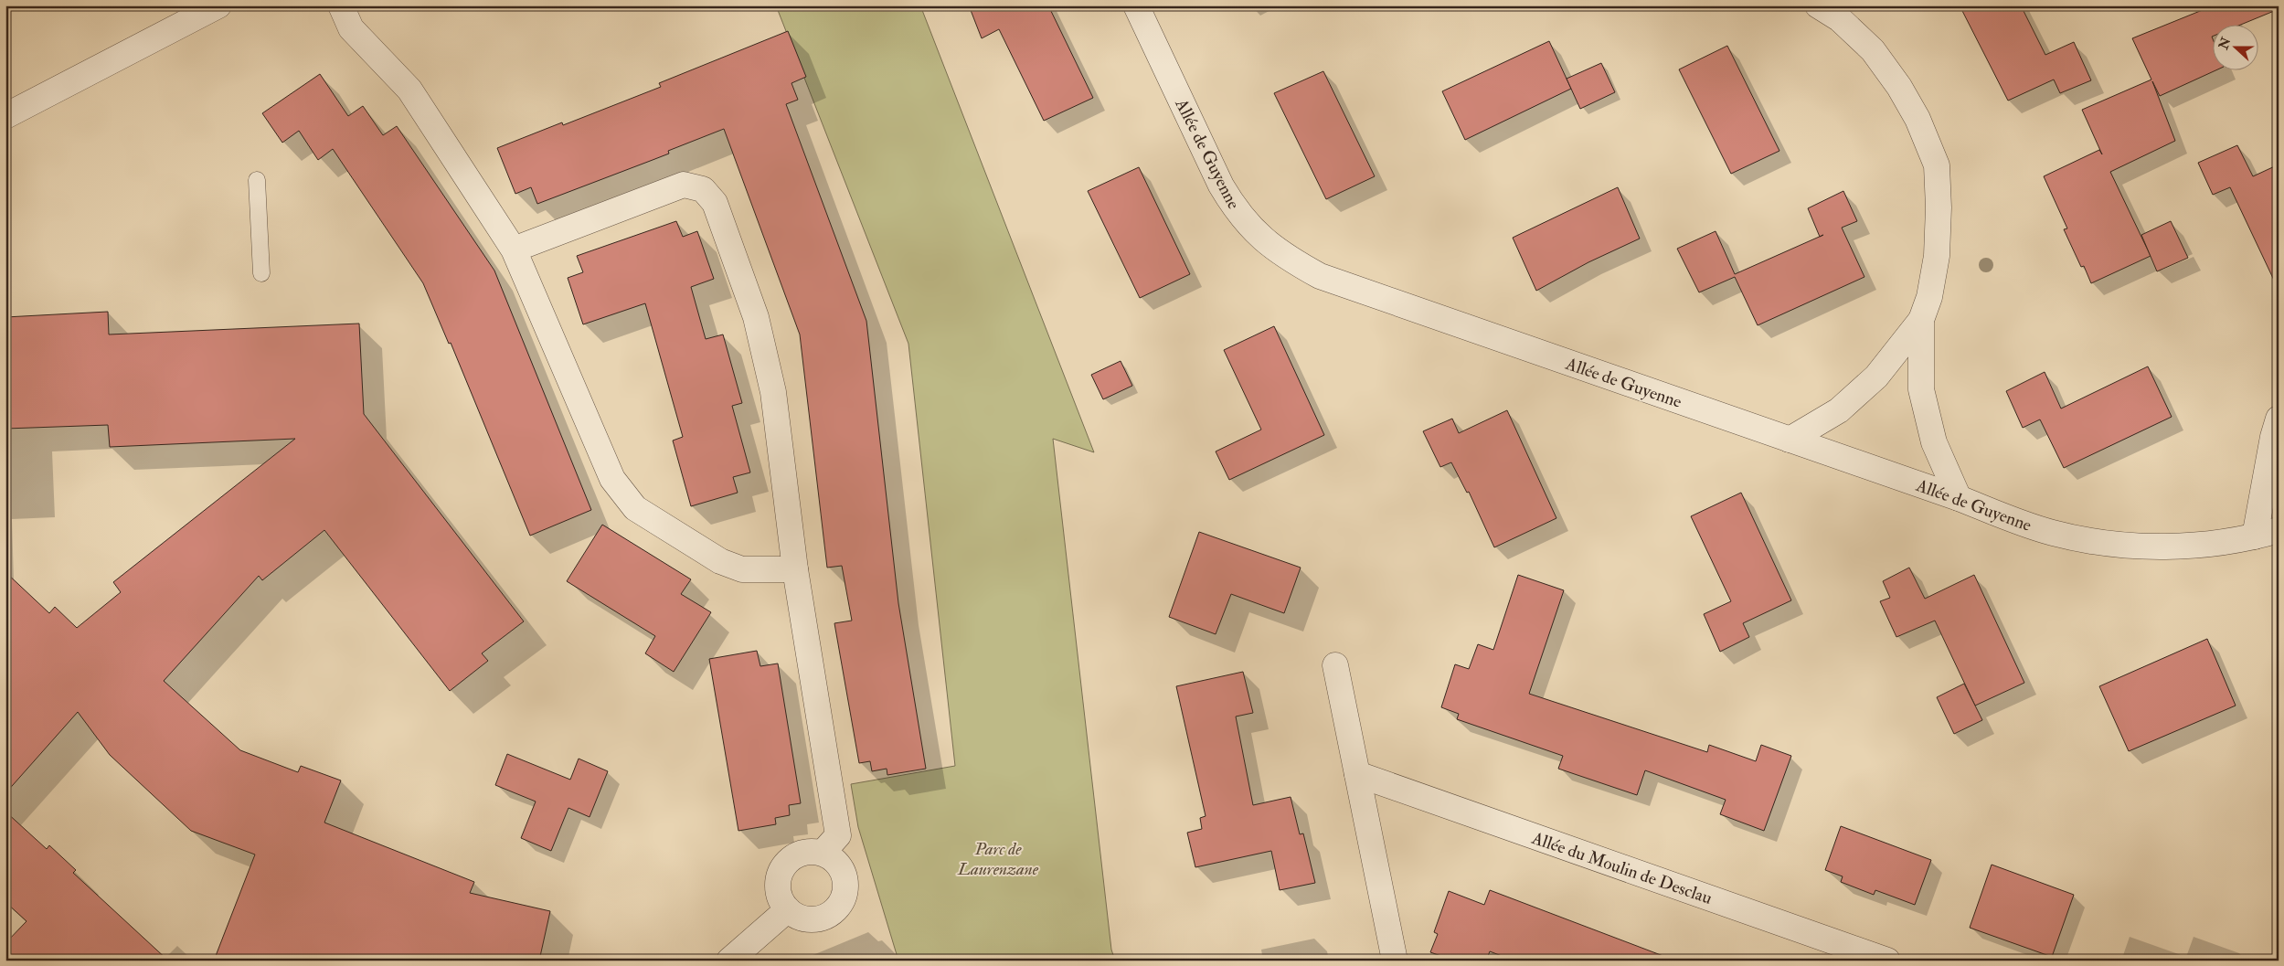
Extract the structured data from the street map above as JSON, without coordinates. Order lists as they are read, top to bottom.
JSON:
{
  "streets": {
    "street": ["Allée de Guyenne", "Allée du Moulin de Desclau"]
  },
  "parks": ["Parc de Laurenzane"],
  "north": "left"
}
